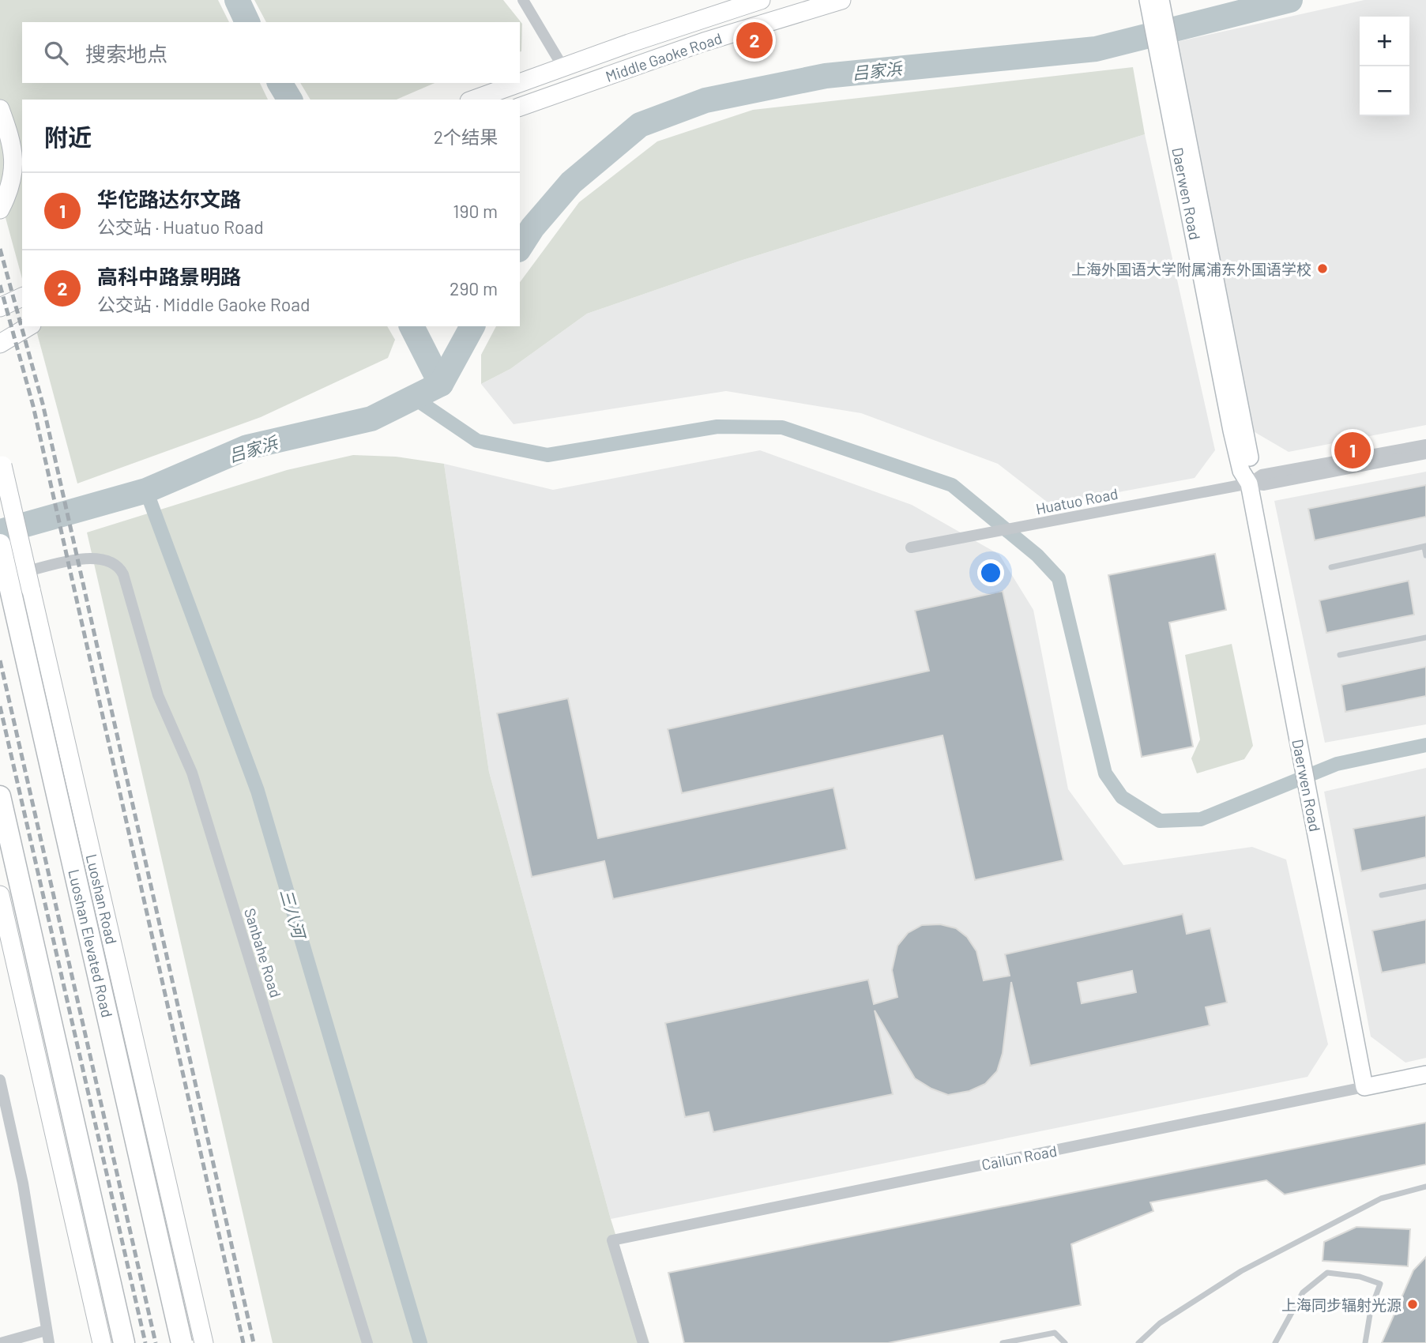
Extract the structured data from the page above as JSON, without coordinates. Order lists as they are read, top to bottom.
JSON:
{
  "streets": {
    "highway": ["Luoshan Elevated Road"],
    "main road": ["Middle Gaoke Road", "Luoshan Road"],
    "street": [
      "Daerwen Road",
      "Huatuo Road",
      "Sanbahe Road",
      "Cailun Road"
    ]
  },
  "crossings": [
    ["Daerwen Road", "Huatuo Road"],
    ["Daerwen Road", "Cailun Road"]
  ],
  "water": ["吕家浜", "三八河"],
  "places": ["上海外国语大学附属浦东外国语学校", "上海同步辐射光源"],
  "page": {
    "map_buttons": ["+", "−"],
    "pins": ["2", "1"],
    "search": "搜索地点",
    "heading": ["附近", "2个结果"],
    "list": [
      {
        "mark": "1",
        "name": "华佗路达尔文路",
        "note": "公交站 · Huatuo Road",
        "value": "190 m"
      },
      {
        "mark": "2",
        "name": "高科中路景明路",
        "note": "公交站 · Middle Gaoke Road",
        "value": "290 m"
      }
    ]
  }
}
